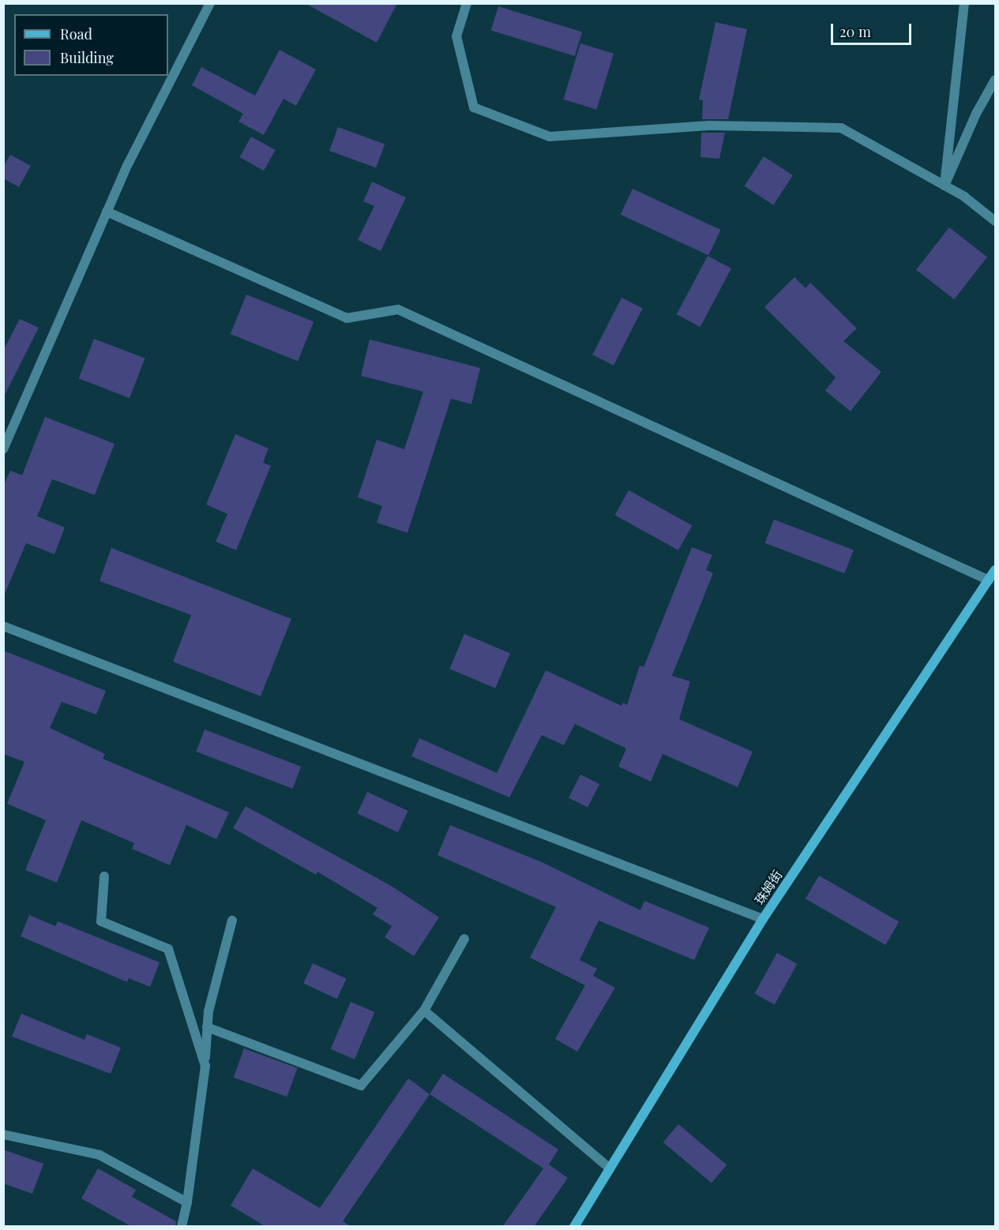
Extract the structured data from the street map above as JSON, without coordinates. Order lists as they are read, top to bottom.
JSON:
{
  "streets": {
    "main road": ["珠姆街"]
  },
  "legend": ["Road", "Building"],
  "scale_bar": "20 m"
}
